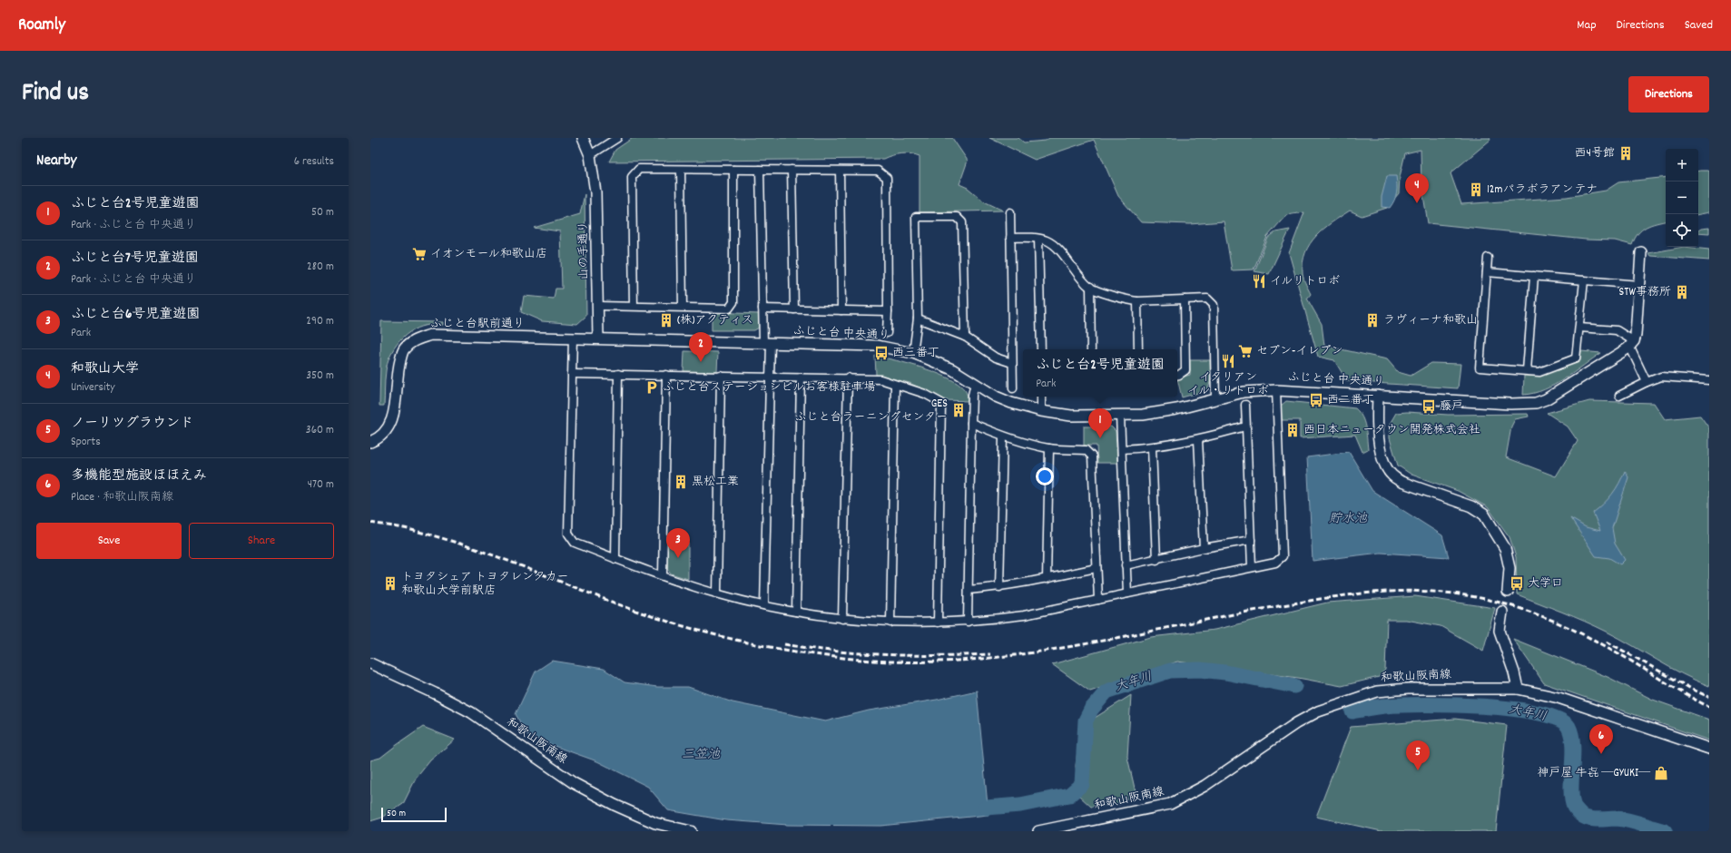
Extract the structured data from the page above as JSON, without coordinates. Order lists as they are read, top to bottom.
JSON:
{
  "streets": {
    "street": [
      "山の手通り",
      "ふじと台駅前通り",
      "ふじと台 中央通り",
      "和歌山阪南線"
    ]
  },
  "crossings": [
    ["山の手通り", "ふじと台 中央通り"]
  ],
  "water": ["貯水池", "大年川", "三笠池"],
  "places": {
    "building": [
      "西4号館",
      "12mパラボラアンテナ",
      "STW事務所",
      "(株)アクティス",
      "ラヴィーナ和歌山",
      "GES ふじと台ラーニングセンター",
      "西日本ニュータウン開発株式会社",
      "黒松工業",
      "トヨタシェア トヨタレンタカー 和歌山大学前駅店"
    ],
    "supermarket": ["イオンモール和歌山店", "セブン-イレブン"],
    "restaurant": ["イルリトロボ", "イタリアン イル・リトロボ"],
    "bus stop": [
      "西三番丁",
      "西二番丁",
      "藤戸",
      "大学口"
    ],
    "parking": ["ふじと台ステーションビルお客様駐車場"],
    "shop": ["神戸屋 牛㐂 ―GYUKI―"]
  },
  "scale_bar": "50 m",
  "page": {
    "header": "Roamly",
    "nav": ["Map", "Directions", "Saved"],
    "title": "Find us",
    "buttons": [
      "Directions",
      ["Save", "Share"]
    ],
    "heading": ["Nearby", "6 results"],
    "map_buttons": ["+", "−"],
    "pins": [
      "4",
      "2",
      "1",
      "3",
      "6",
      "5"
    ],
    "list": [
      {
        "mark": "1",
        "name": "ふじと台2号児童遊園",
        "note": "Park · ふじと台 中央通り",
        "value": "50 m"
      },
      {
        "mark": "2",
        "name": "ふじと台7号児童遊園",
        "note": "Park · ふじと台 中央通り",
        "value": "280 m"
      },
      {
        "mark": "3",
        "name": "ふじと台6号児童遊園",
        "note": "Park",
        "value": "290 m"
      },
      {
        "mark": "4",
        "name": "和歌山大学",
        "note": "University",
        "value": "350 m"
      },
      {
        "mark": "5",
        "name": "ノーリツグラウンド",
        "note": "Sports",
        "value": "360 m"
      },
      {
        "mark": "6",
        "name": "多機能型施設ほほえみ",
        "note": "Place · 和歌山阪南線",
        "value": "470 m"
      }
    ],
    "popup": ["ふじと台2号児童遊園", "Park"],
    "scale": "50 m"
  }
}
